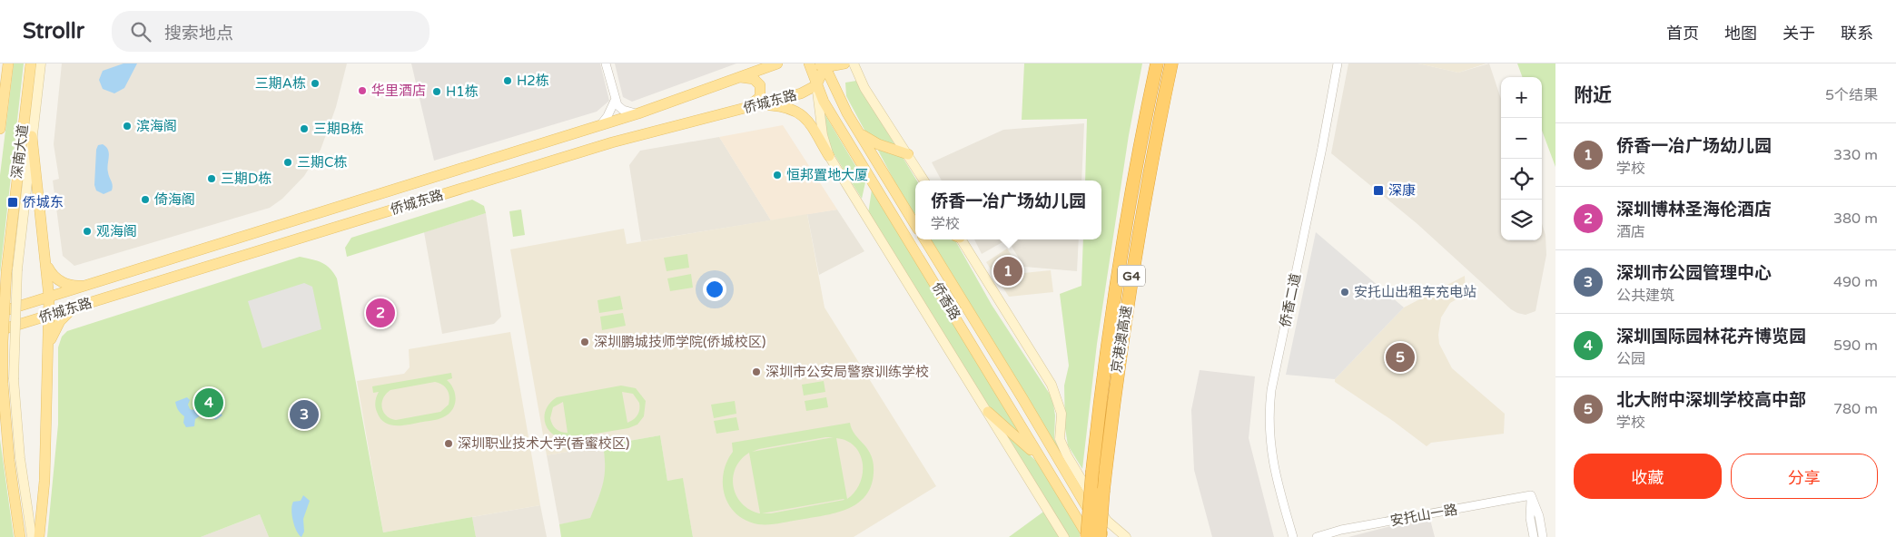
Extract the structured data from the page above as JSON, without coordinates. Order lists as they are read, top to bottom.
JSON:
{
  "streets": {
    "highway": ["G4", "京港澳高速"],
    "main road": ["侨城东路", "深南大道", "侨香路"],
    "street": ["侨香二道", "安托山一路"]
  },
  "crossings": [
    ["侨城东路", "侨香路"],
    ["侨香路", "京港澳高速"]
  ],
  "places": {
    "other": [
      "H2栋",
      "三期A栋",
      "华里酒店",
      "H1栋",
      "滨海阁",
      "三期B栋",
      "三期C栋",
      "恒邦置地大厦",
      "三期D栋",
      "倚海阁",
      "观海阁",
      "安托山出租车充电站",
      "深圳鹏城技师学院(侨城校区)",
      "深圳市公安局警察训练学校",
      "深圳职业技术大学(香蜜校区)"
    ],
    "transit": ["深康", "侨城东"]
  },
  "page": {
    "header": "Strollr",
    "search": "搜索地点",
    "nav": [
      "首页",
      "地图",
      "关于",
      "联系"
    ],
    "heading": ["附近", "5个结果"],
    "map_buttons": ["+", "−"],
    "list": [
      {
        "mark": "1",
        "name": "侨香一冶广场幼儿园",
        "note": "学校",
        "value": "330 m"
      },
      {
        "mark": "2",
        "name": "深圳博林圣海伦酒店",
        "note": "酒店",
        "value": "380 m"
      },
      {
        "mark": "3",
        "name": "深圳市公园管理中心",
        "note": "公共建筑",
        "value": "490 m"
      },
      {
        "mark": "4",
        "name": "深圳国际园林花卉博览园",
        "note": "公园",
        "value": "590 m"
      },
      {
        "mark": "5",
        "name": "北大附中深圳学校高中部",
        "note": "学校",
        "value": "780 m"
      }
    ],
    "popup": ["侨香一冶广场幼儿园", "学校"],
    "pins": [
      "1",
      "2",
      "5",
      "4",
      "3"
    ],
    "buttons": ["收藏", "分享"]
  }
}
